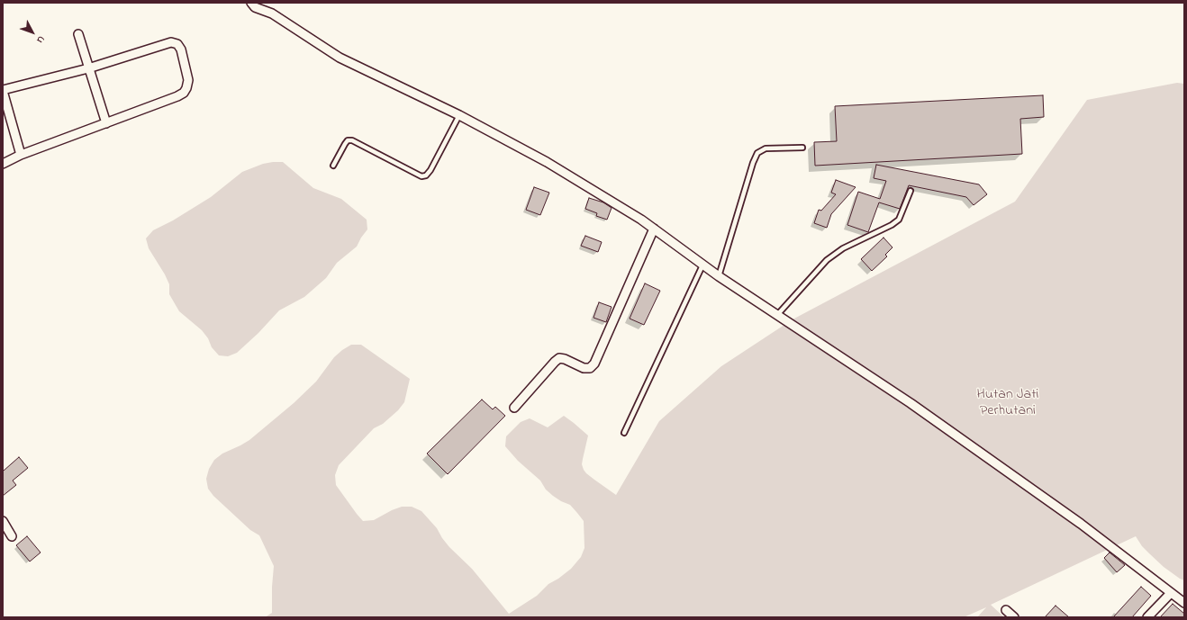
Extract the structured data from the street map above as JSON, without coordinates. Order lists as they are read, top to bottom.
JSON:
{
  "parks": ["Hutan Jati Perhutani"],
  "north": "bottom right"
}
